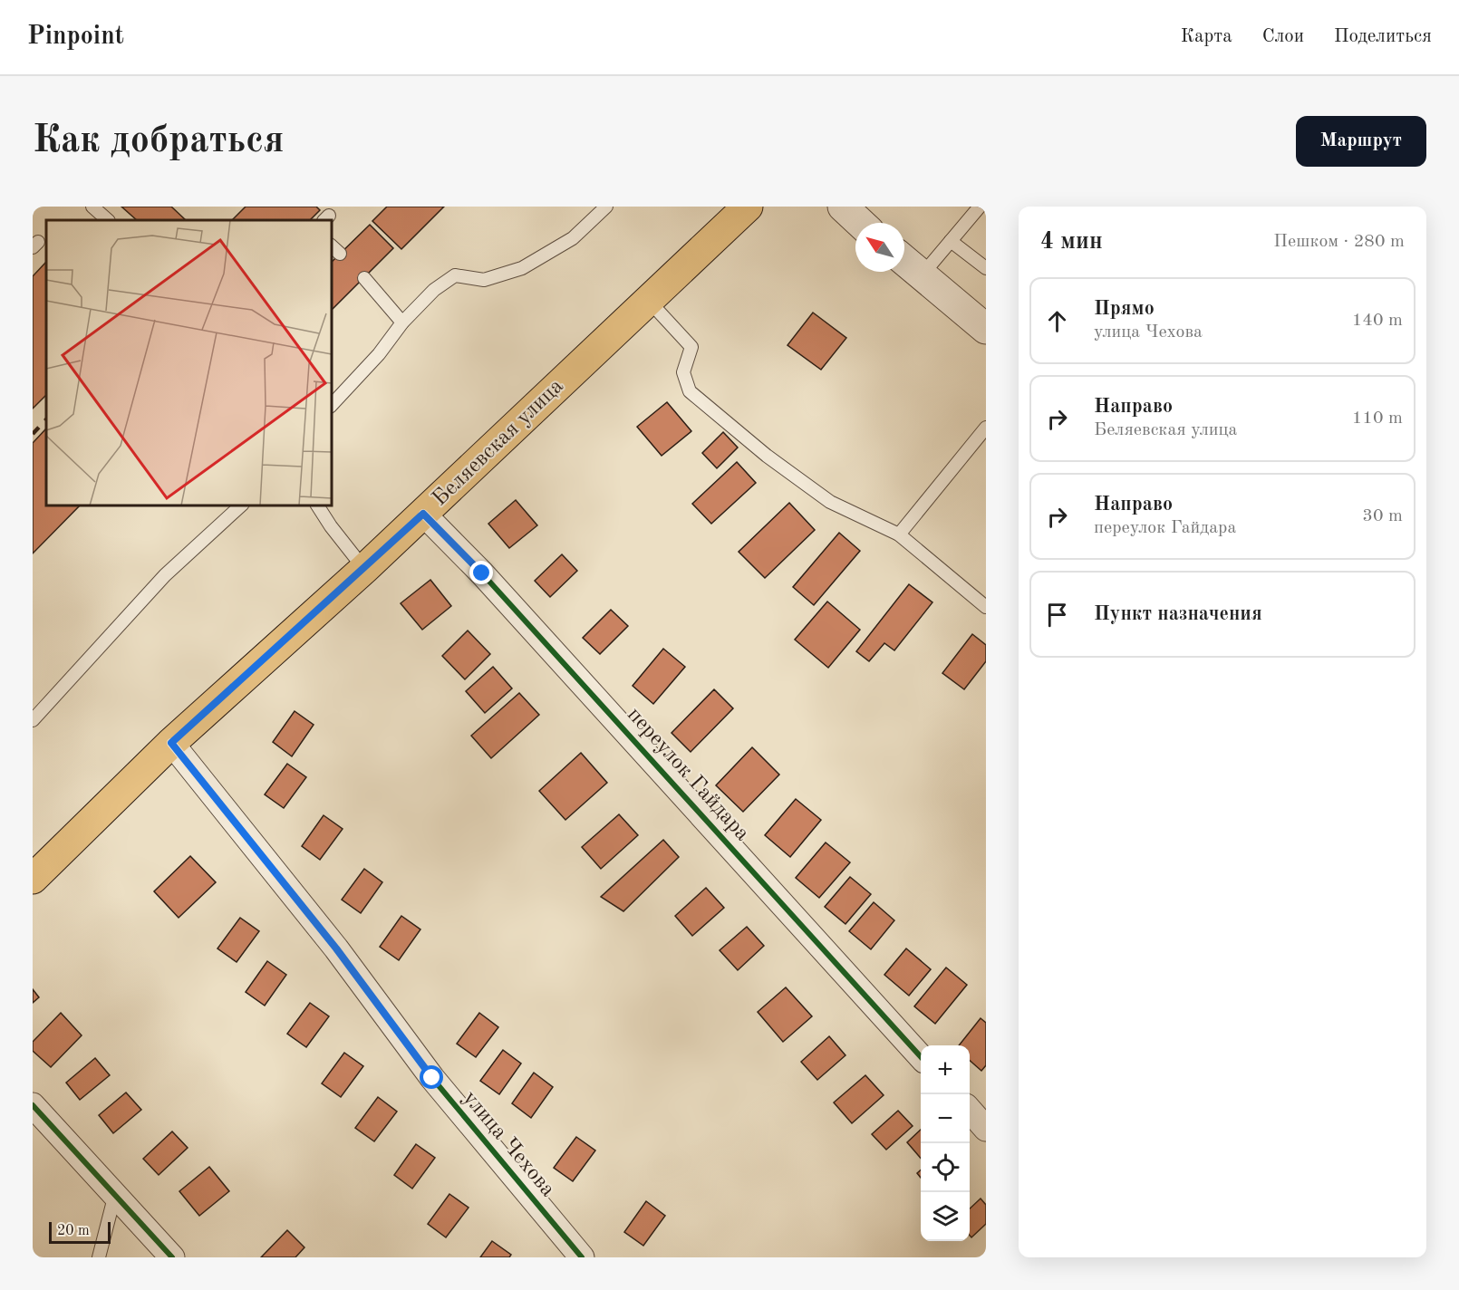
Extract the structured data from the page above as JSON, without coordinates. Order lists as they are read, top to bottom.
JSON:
{
  "streets": {
    "main road": ["Беляевская улица"],
    "street": ["переулок Гайдара", "улица Чехова"]
  },
  "crossings": [
    ["Беляевская улица", "переулок Гайдара"],
    ["Беляевская улица", "улица Чехова"]
  ],
  "scale_bar": "20 m",
  "north": "top left",
  "page": {
    "header": "Pinpoint",
    "nav": ["Карта", "Слои", "Поделиться"],
    "buttons": "Маршрут",
    "title": "Как добраться",
    "heading": ["4 мин", "Пешком · 280 m"],
    "list": [
      ["Прямо", "улица Чехова", "140 m"],
      ["Направо", "Беляевская улица", "110 m"],
      ["Направо", "переулок Гайдара", "30 m"],
      "Пункт назначения"
    ],
    "map_buttons": ["+", "−"],
    "scale": "20 m"
  }
}
